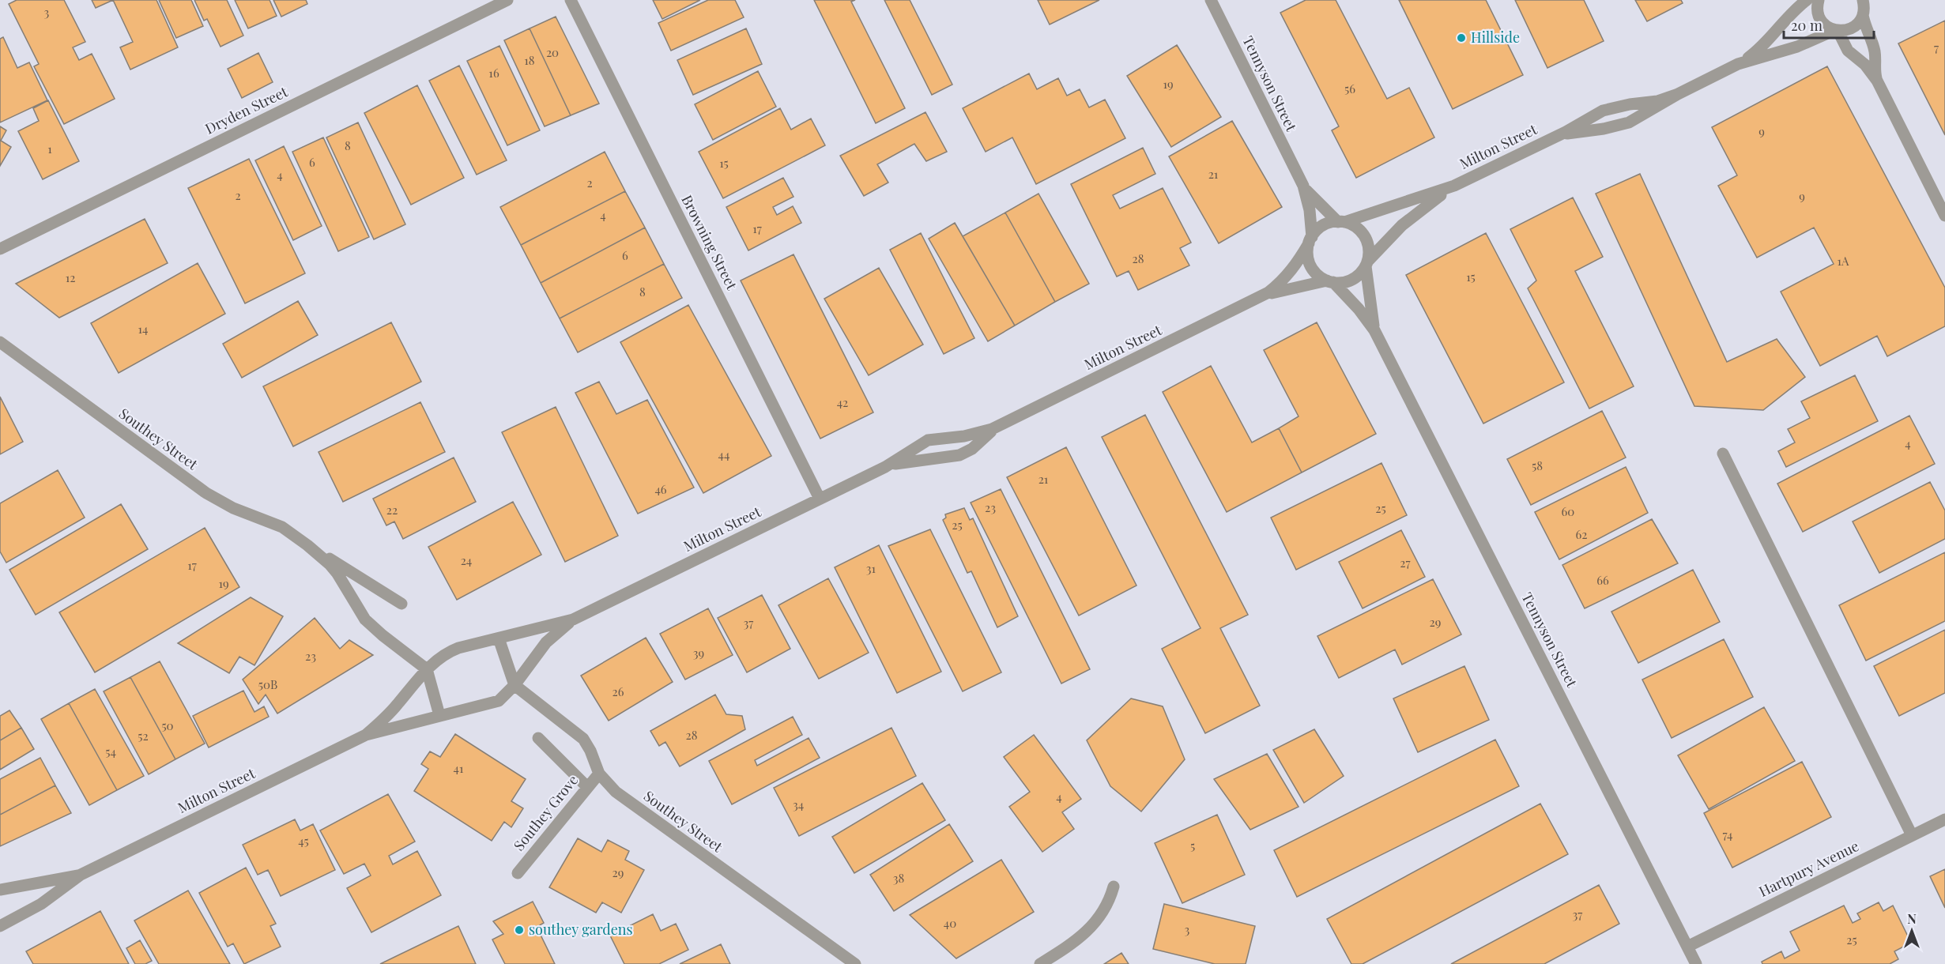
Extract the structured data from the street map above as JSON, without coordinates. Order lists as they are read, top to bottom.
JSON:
{
  "streets": {
    "street": [
      "Tennyson Street",
      "Dryden Street",
      "Milton Street",
      "Browning Street",
      "Southey Street",
      "Southey Grove",
      "Hartpury Avenue"
    ]
  },
  "crossings": [
    ["Tennyson Street", "Milton Street"],
    ["Tennyson Street", "Hartpury Avenue"],
    ["Milton Street", "Browning Street"],
    ["Milton Street", "Southey Street"],
    ["Southey Street", "Southey Grove"]
  ],
  "places": ["Hillside", "southey gardens"],
  "house_numbers": [
    "3",
    "7",
    "20",
    "18",
    "16",
    "19",
    "56",
    "9",
    "8",
    "1",
    "6",
    "15",
    "21",
    "4",
    "2",
    "2",
    "9",
    "4",
    "17",
    "6",
    "28",
    "1A",
    "15",
    "12",
    "8",
    "14",
    "42",
    "4",
    "44",
    "58",
    "21",
    "46",
    "23",
    "25",
    "22",
    "60",
    "25",
    "62",
    "24",
    "27",
    "17",
    "31",
    "66",
    "19",
    "29",
    "37",
    "39",
    "23",
    "50B",
    "26",
    "50",
    "28",
    "52",
    "54",
    "41",
    "4",
    "34",
    "74",
    "45",
    "5",
    "29",
    "38",
    "37",
    "40",
    "3",
    "25"
  ],
  "scale_bar": "20 m",
  "north": "top"
}
